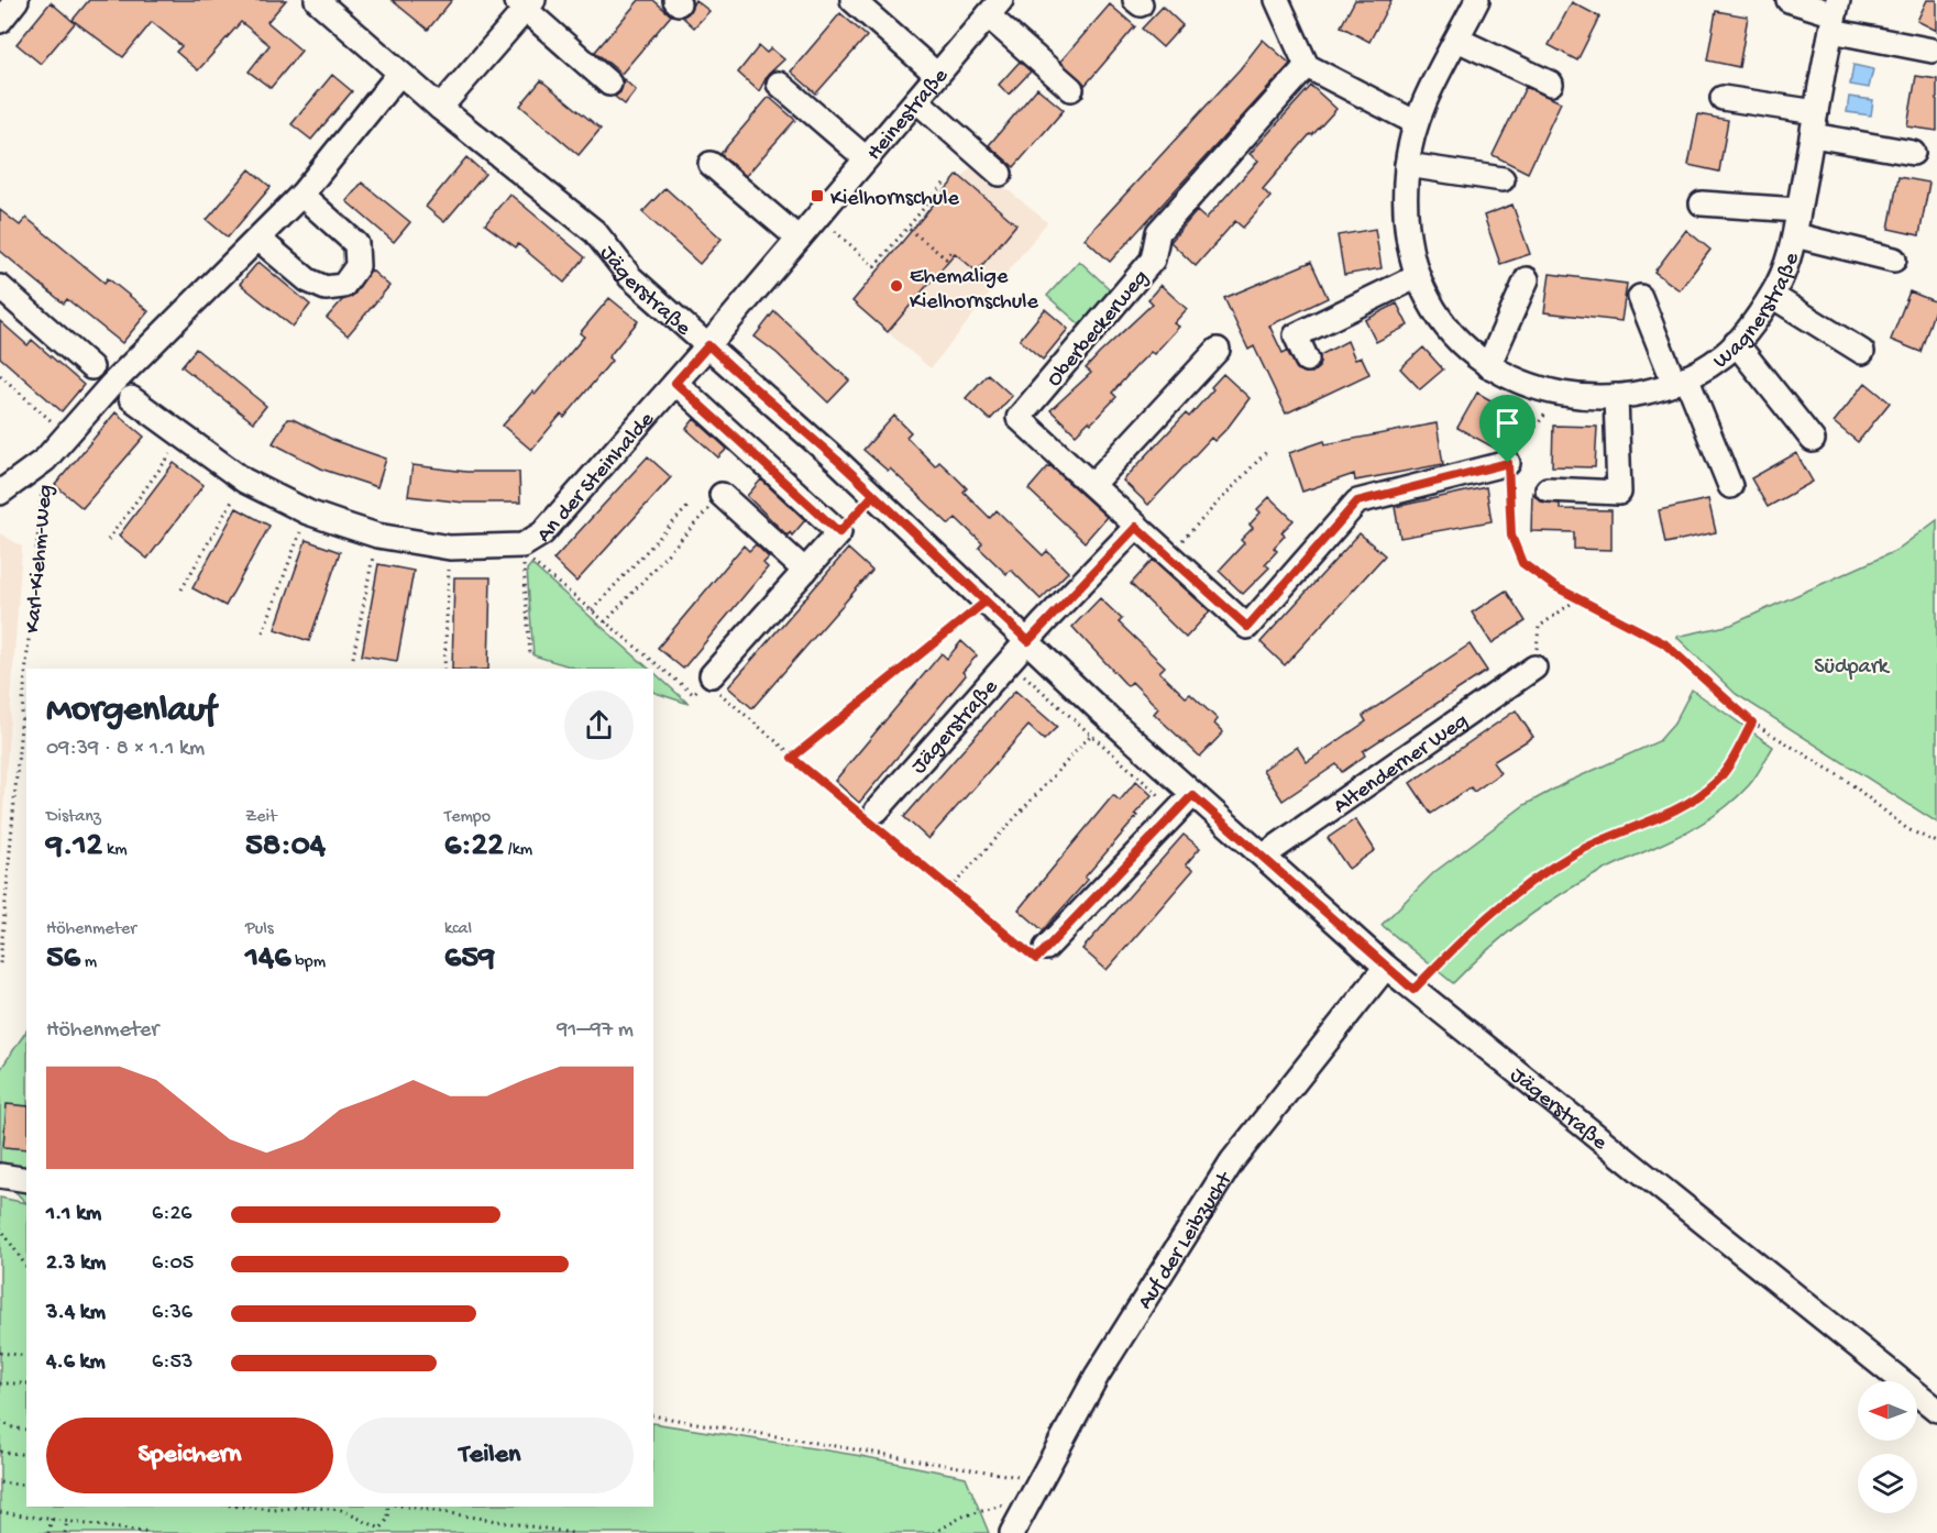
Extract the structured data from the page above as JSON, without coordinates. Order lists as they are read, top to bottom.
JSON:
{
  "streets": {
    "street": [
      "Heinestraße",
      "Jägerstraße",
      "Wagnerstraße",
      "Oberbeckerweg",
      "An der Steinhalde",
      "Karl-Kiehm-Weg",
      "Altenderner Weg",
      "Auf der Leibzucht"
    ]
  },
  "crossings": [
    ["Heinestraße", "Jägerstraße"],
    ["Heinestraße", "An der Steinhalde"],
    ["Jägerstraße", "An der Steinhalde"],
    ["Jägerstraße", "Karl-Kiehm-Weg"],
    ["Jägerstraße", "Altenderner Weg"],
    ["Jägerstraße", "Auf der Leibzucht"]
  ],
  "parks": ["Südpark"],
  "places": {
    "transit": ["Kielhornschule"],
    "other": ["Ehemalige Kielhornschule"]
  },
  "north": "left",
  "page": {
    "heading": ["Morgenlauf", "09:39 · 8 × 1.1 km"],
    "stats": [
      ["Distanz", "9.12 km"],
      ["Zeit", "58:04"],
      ["Tempo", "6:22 /km"],
      ["Höhenmeter", "56 m"],
      ["Puls", "146 bpm"],
      ["kcal", "659"]
    ],
    "chart": ["Höhenmeter", "91–97 m"],
    "list": [
      {
        "name": "1.1 km",
        "note": "6:26"
      },
      {
        "name": "2.3 km",
        "note": "6:05"
      },
      {
        "name": "3.4 km",
        "note": "6:36"
      },
      {
        "name": "4.6 km",
        "note": "6:53"
      }
    ],
    "buttons": ["Speichern", "Teilen"]
  }
}
